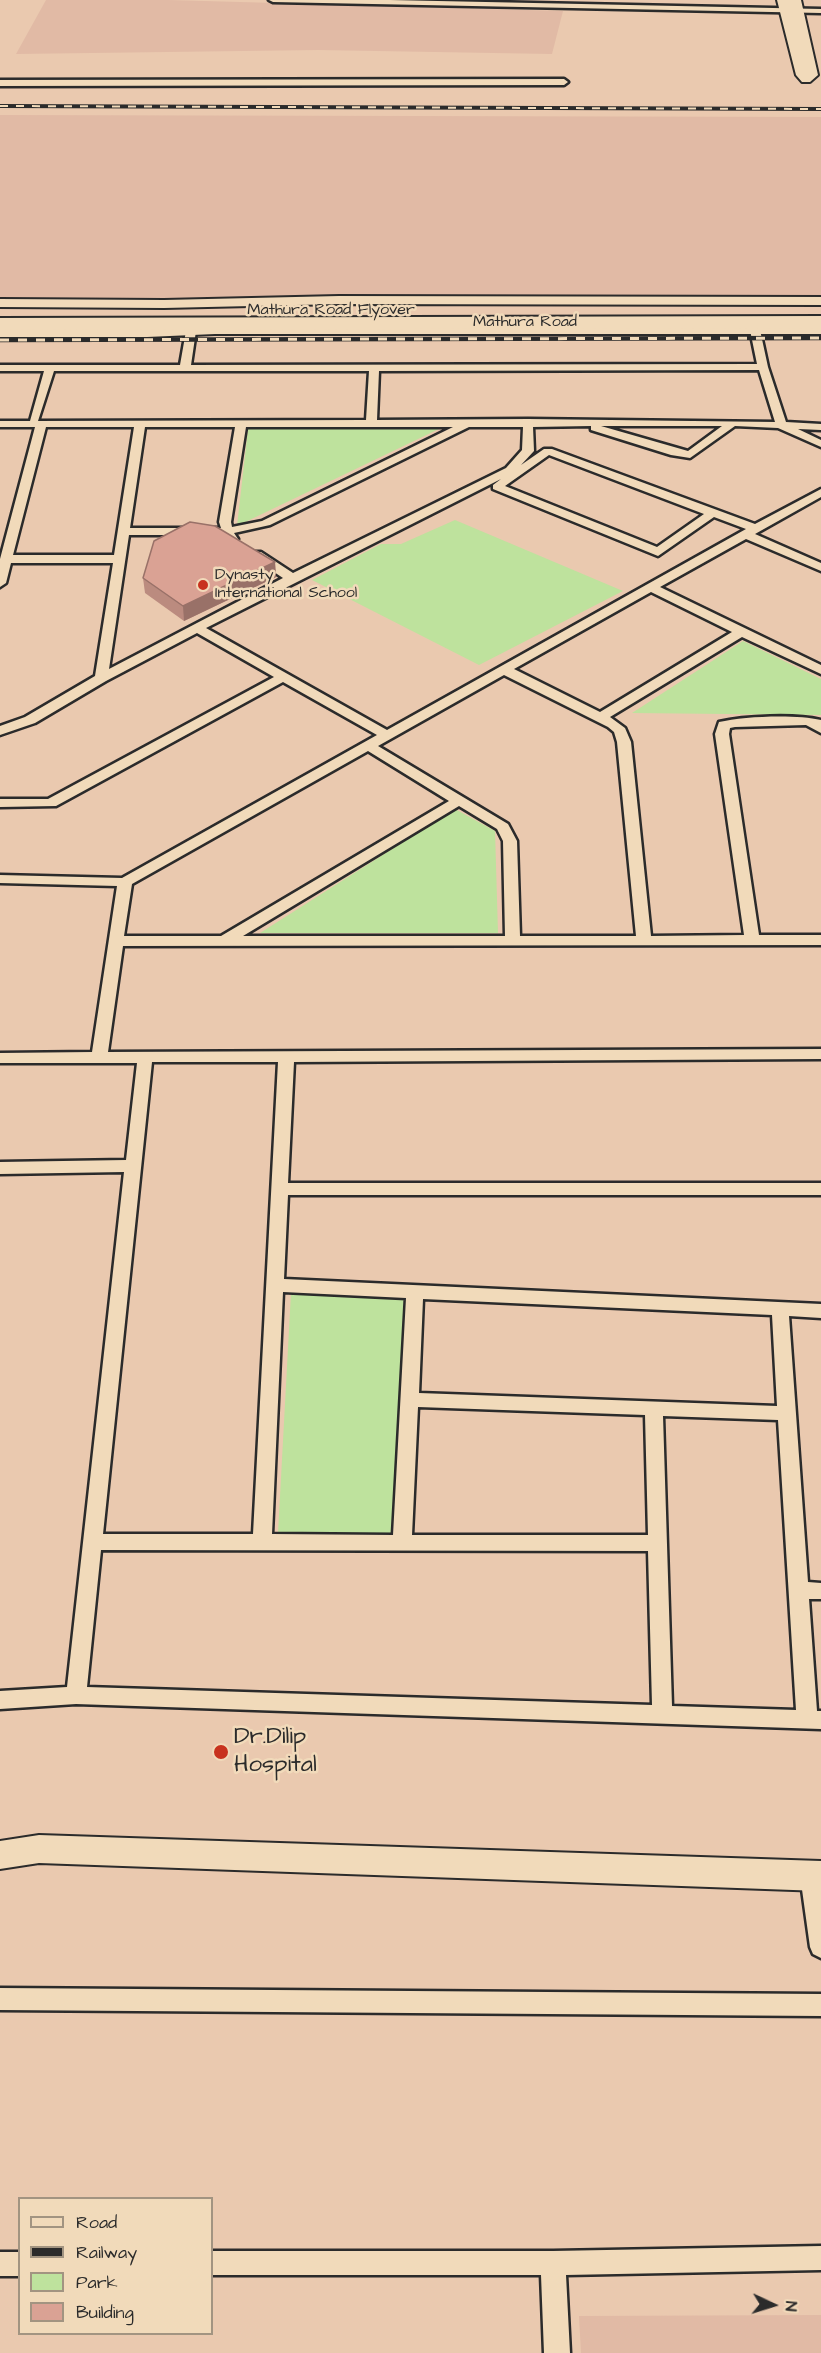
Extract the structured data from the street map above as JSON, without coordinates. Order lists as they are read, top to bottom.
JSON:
{
  "streets": {
    "highway": ["Mathura Road Flyover", "Mathura Road"]
  },
  "crossings": [
    ["Mathura Road Flyover", "Mathura Road"]
  ],
  "places": ["Dynasty International School", "Dr.Dilip Hospital"],
  "legend": [
    "Road",
    "Railway",
    "Park",
    "Building"
  ],
  "north": "right"
}
